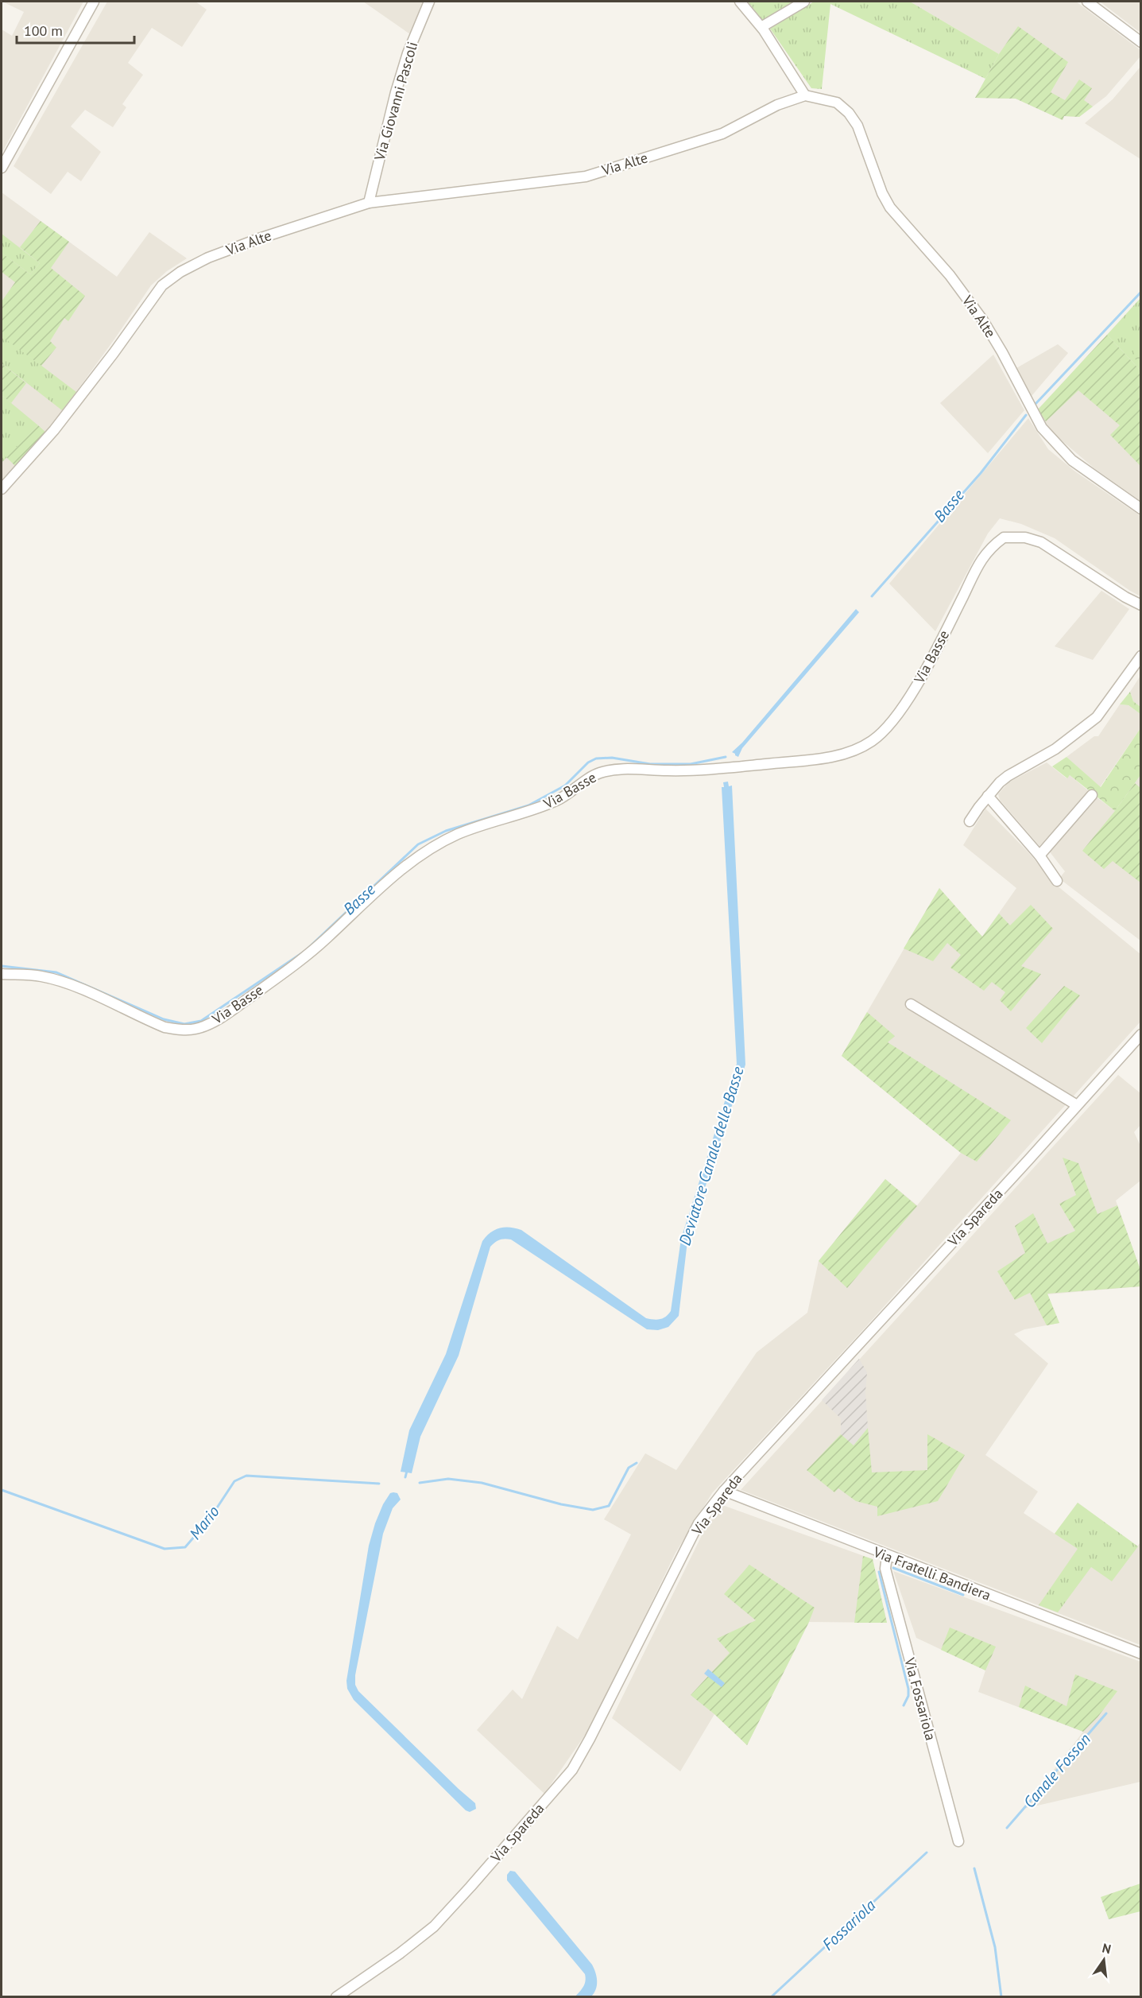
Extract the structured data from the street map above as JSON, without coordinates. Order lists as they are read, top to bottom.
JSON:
{
  "streets": {
    "street": [
      "Via Giovanni Pascoli",
      "Via Alte",
      "Via Basse",
      "Via Spareda",
      "Via Fratelli Bandiera",
      "Via Fossariola"
    ]
  },
  "crossings": [
    ["Via Giovanni Pascoli", "Via Alte"],
    ["Via Spareda", "Via Fratelli Bandiera"],
    ["Via Fratelli Bandiera", "Via Fossariola"]
  ],
  "water": [
    "Basse",
    "Deviatore Canale delle Basse",
    "Mario",
    "Canale Fosson",
    "Fossariola"
  ],
  "scale_bar": "100 m",
  "north": "top"
}
